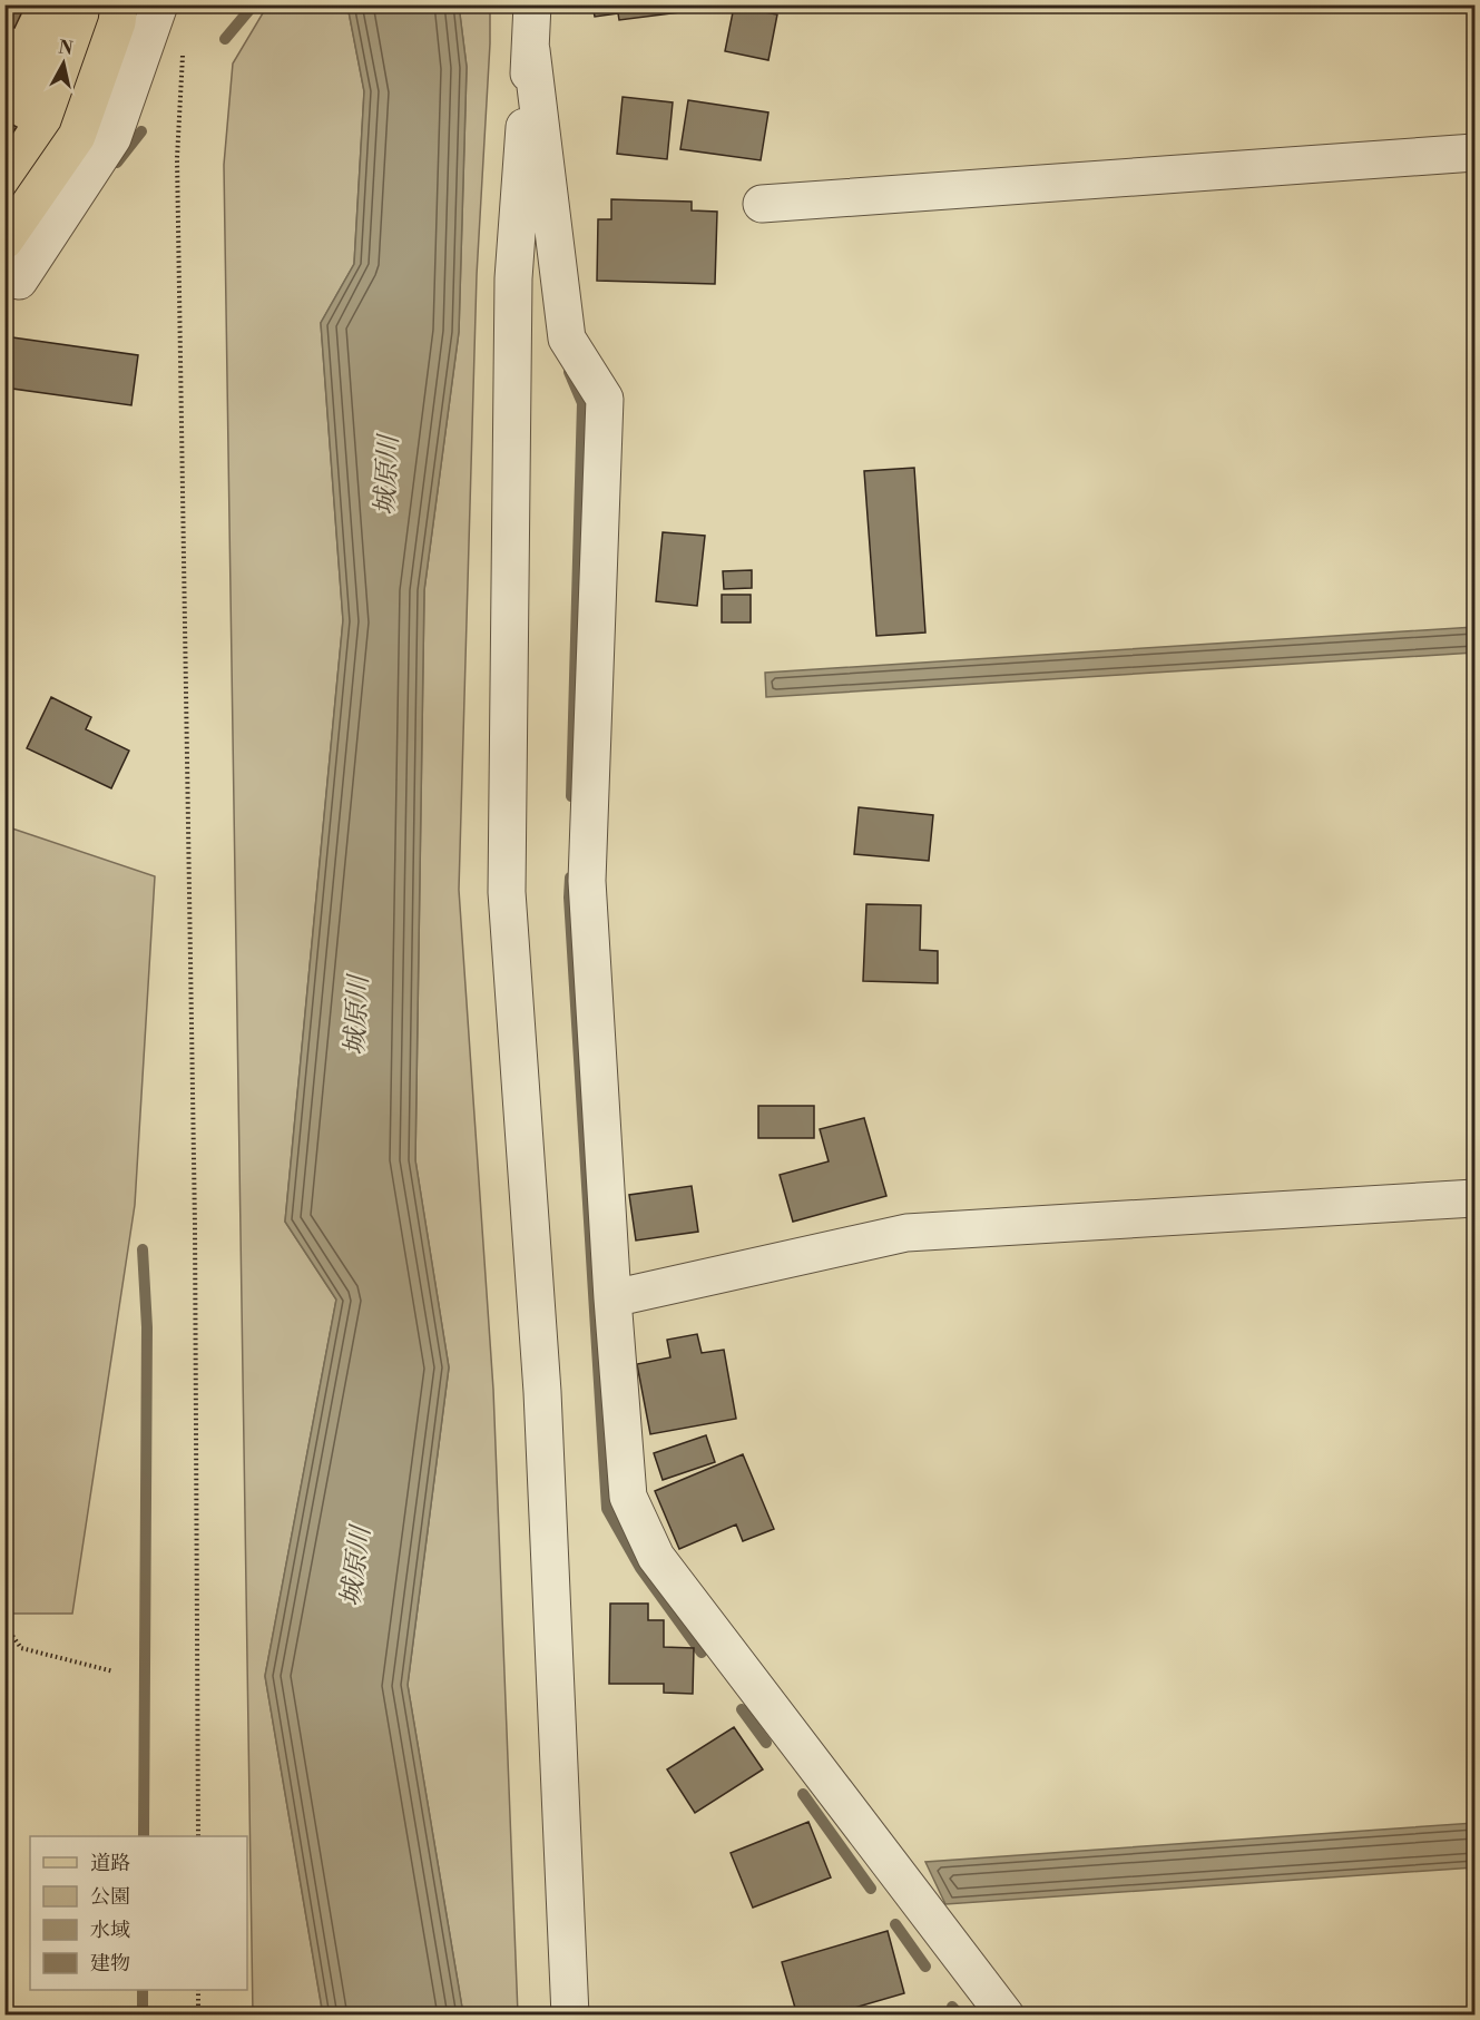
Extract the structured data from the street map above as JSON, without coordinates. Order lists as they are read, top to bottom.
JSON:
{
  "water": ["城原川"],
  "legend": [
    "道路",
    "公園",
    "水域",
    "建物"
  ],
  "north": "top"
}
